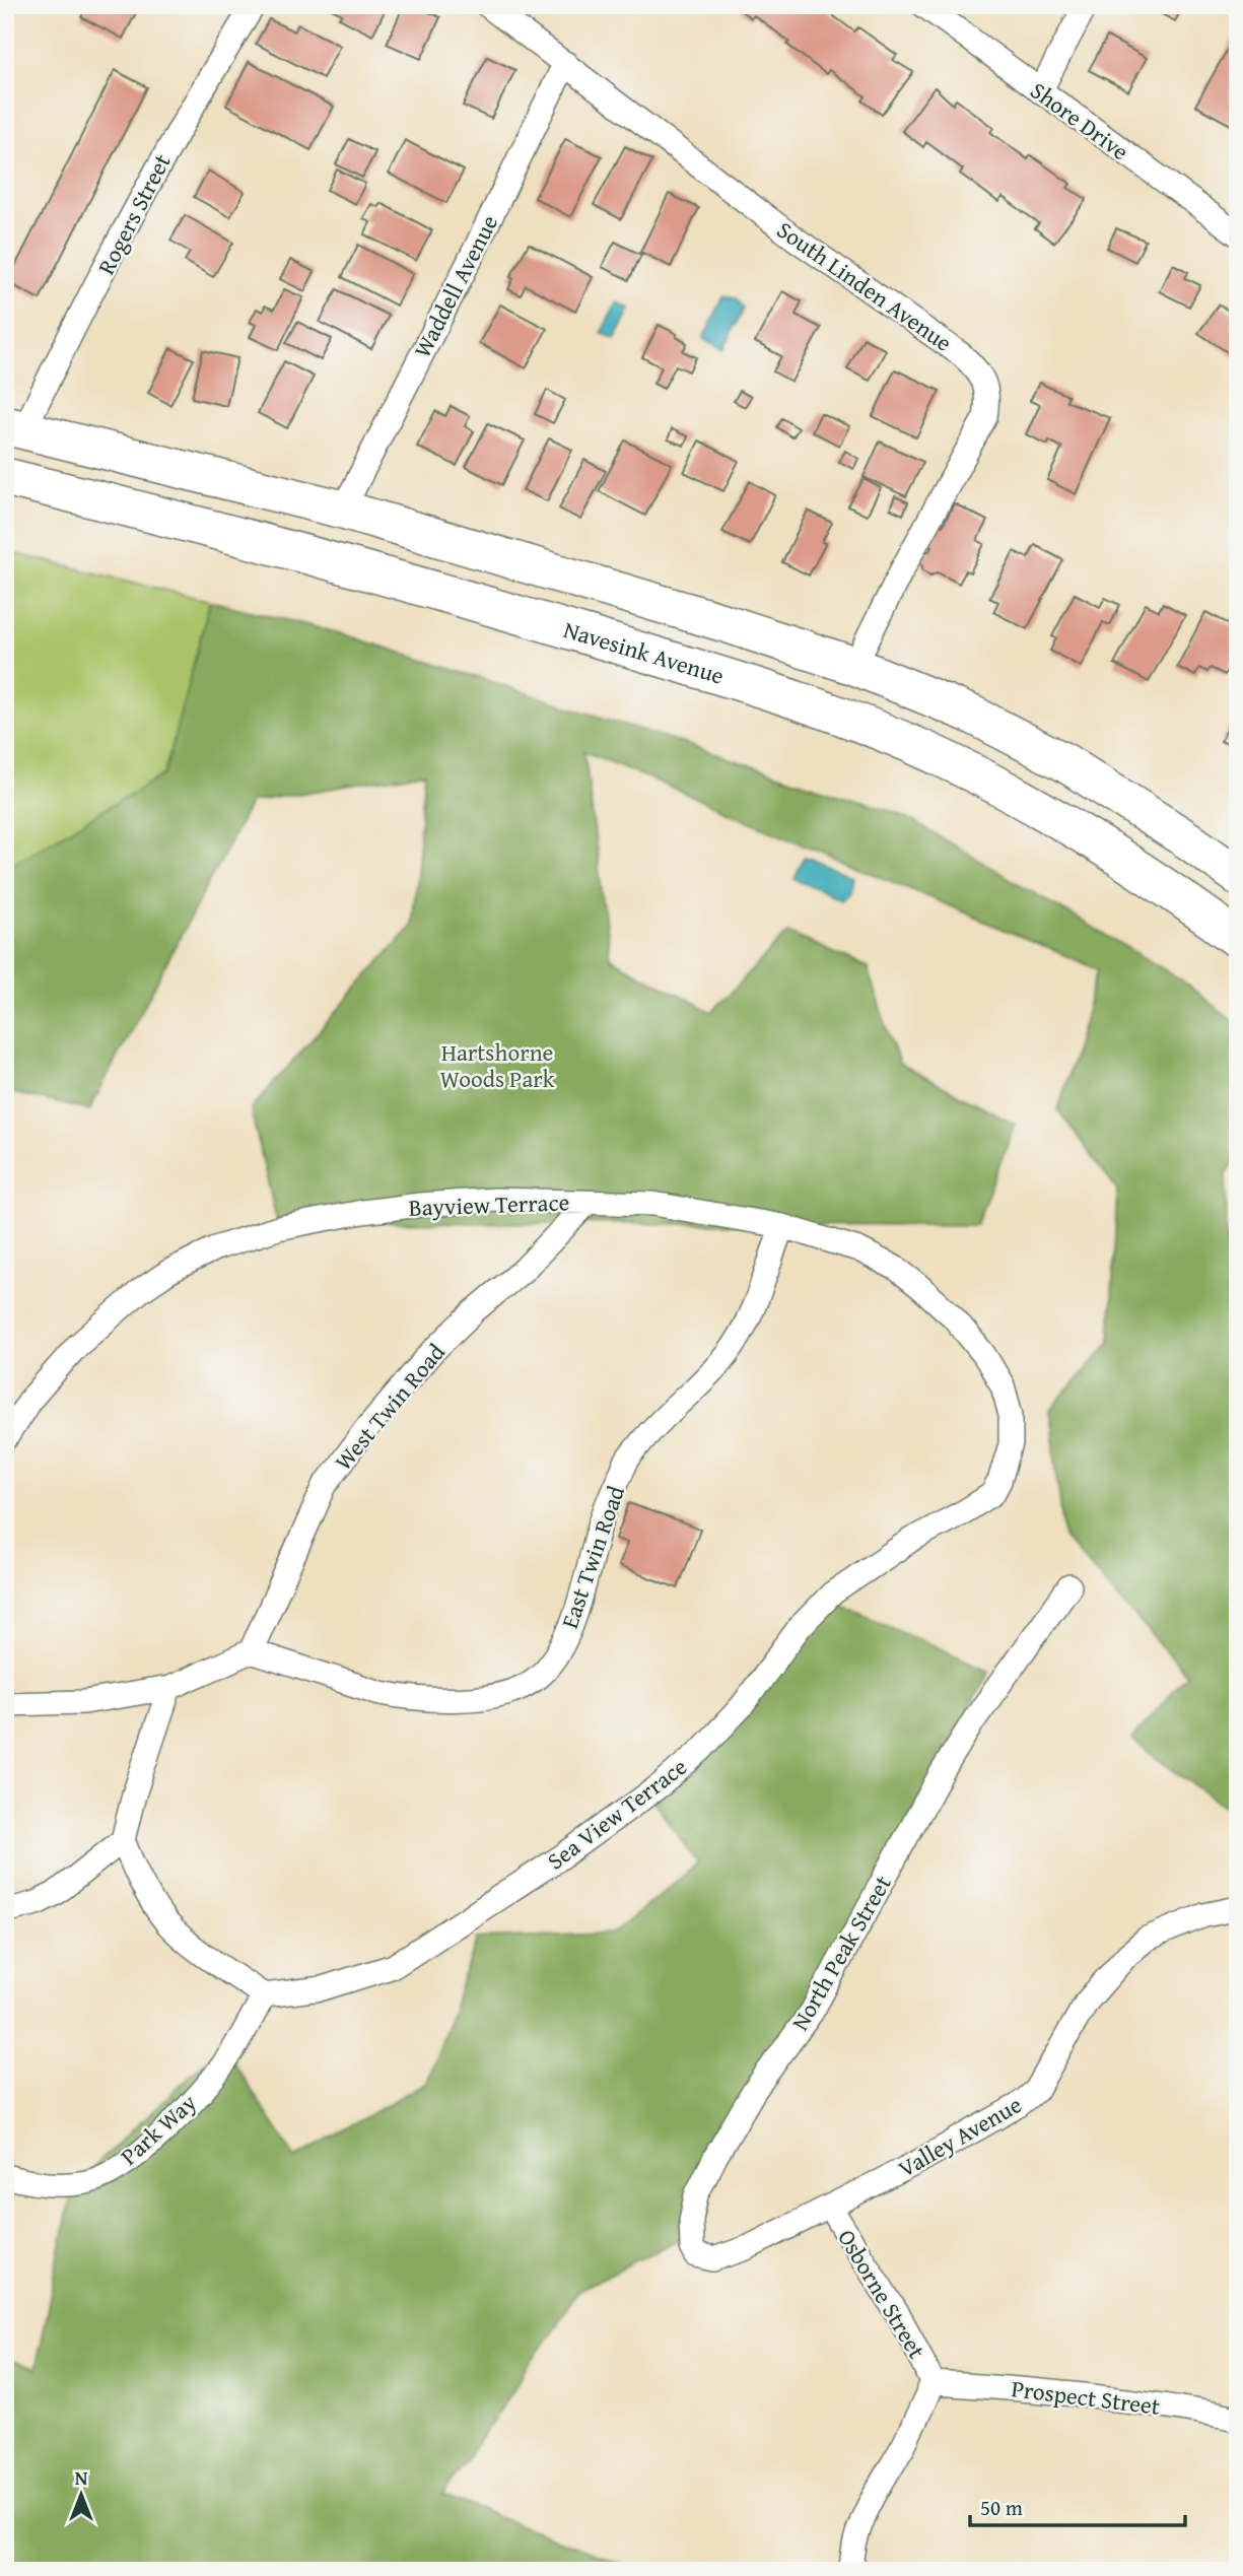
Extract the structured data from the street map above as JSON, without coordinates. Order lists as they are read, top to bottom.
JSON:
{
  "streets": {
    "highway": ["Navesink Avenue"],
    "street": [
      "Shore Drive",
      "Rogers Street",
      "Waddell Avenue",
      "South Linden Avenue",
      "Bayview Terrace",
      "West Twin Road",
      "East Twin Road",
      "Sea View Terrace",
      "North Peak Street",
      "Park Way",
      "Valley Avenue",
      "Osborne Street",
      "Prospect Street"
    ]
  },
  "crossings": [
    ["Waddell Avenue", "South Linden Avenue"],
    ["Bayview Terrace", "West Twin Road"],
    ["Bayview Terrace", "East Twin Road"],
    ["Bayview Terrace", "Sea View Terrace"],
    ["West Twin Road", "East Twin Road"],
    ["Sea View Terrace", "Park Way"],
    ["North Peak Street", "Valley Avenue"],
    ["Valley Avenue", "Osborne Street"],
    ["Osborne Street", "Prospect Street"]
  ],
  "parks": ["Hartshorne Woods Park"],
  "scale_bar": "50 m",
  "north": "top"
}
